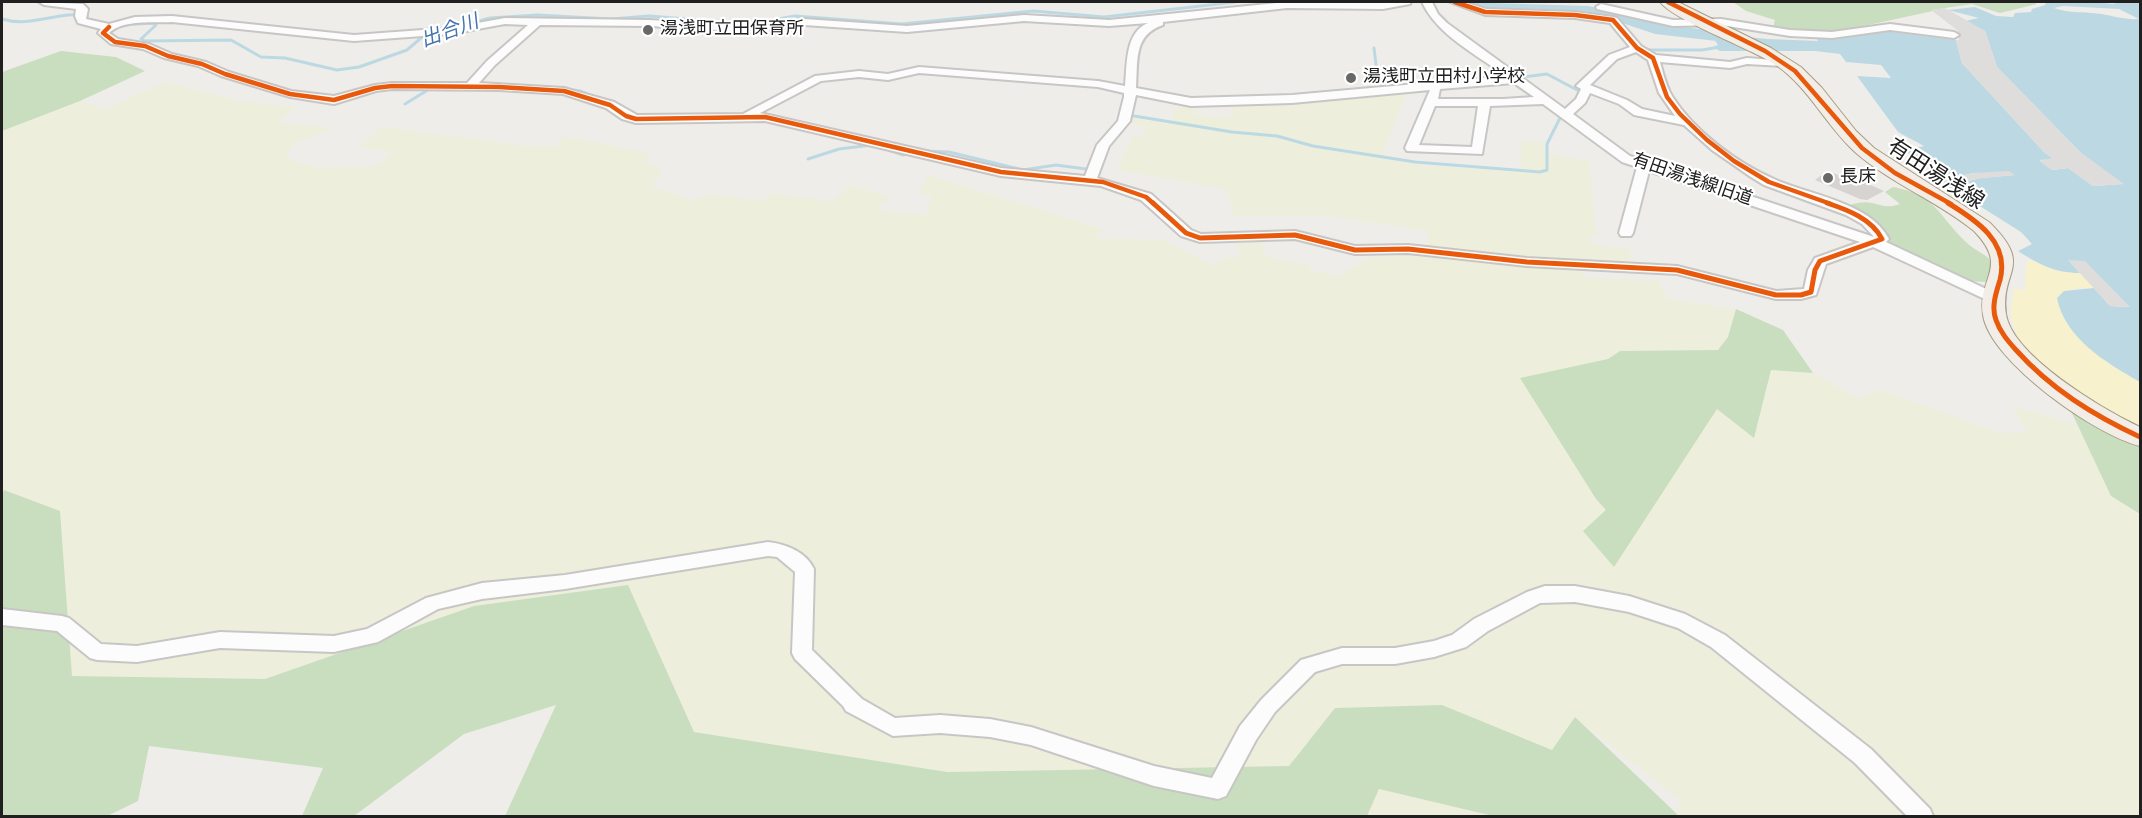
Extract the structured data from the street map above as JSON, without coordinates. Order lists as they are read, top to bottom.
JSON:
{
  "streets": {
    "main road": ["有田湯浅線"],
    "street": ["有田湯浅線旧道"]
  },
  "crossings": [
    ["有田湯浅線", "有田湯浅線旧道"]
  ],
  "water": ["出合川"],
  "places": ["湯浅町立田保育所", "湯浅町立田村小学校", "長床"]
}
